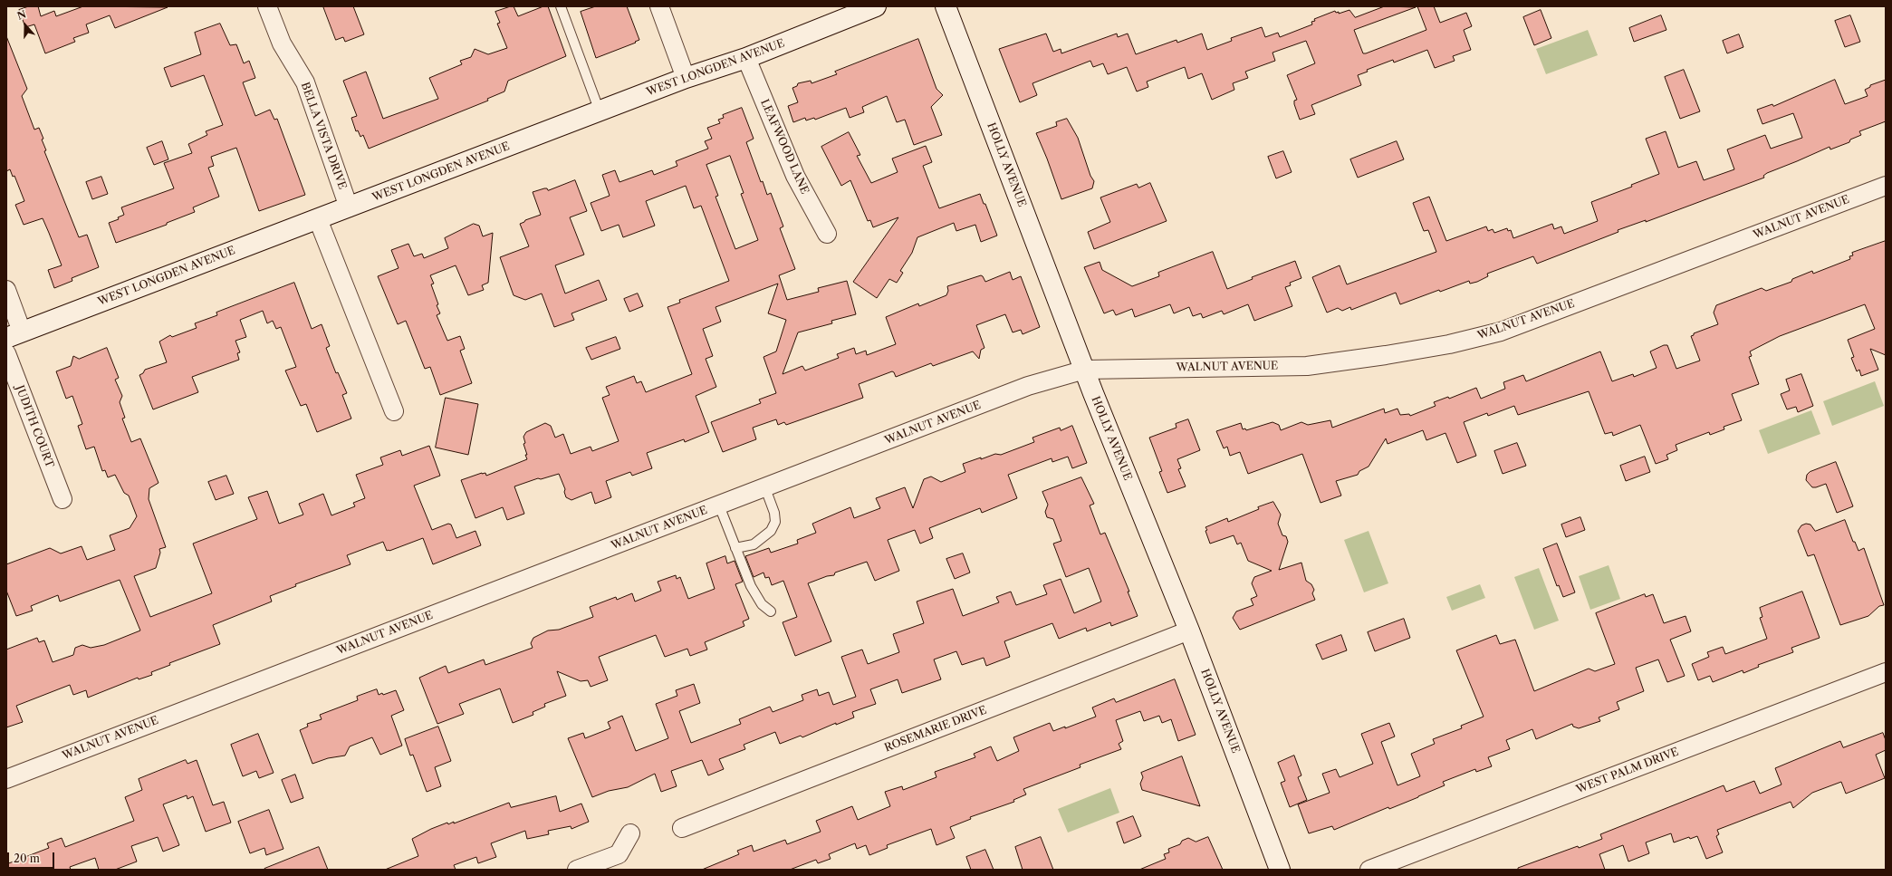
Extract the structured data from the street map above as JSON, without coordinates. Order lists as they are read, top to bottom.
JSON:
{
  "streets": {
    "street": [
      "WEST LONGDEN AVENUE",
      "BELLA VISTA DRIVE",
      "LEAFWOOD LANE",
      "HOLLY AVENUE",
      "WALNUT AVENUE",
      "JUDITH COURT",
      "ROSEMARIE DRIVE",
      "WEST PALM DRIVE"
    ]
  },
  "crossings": [
    ["WEST LONGDEN AVENUE", "BELLA VISTA DRIVE"],
    ["WEST LONGDEN AVENUE", "LEAFWOOD LANE"],
    ["HOLLY AVENUE", "WALNUT AVENUE"],
    ["HOLLY AVENUE", "ROSEMARIE DRIVE"]
  ],
  "scale_bar": "20 m",
  "north": "top"
}
